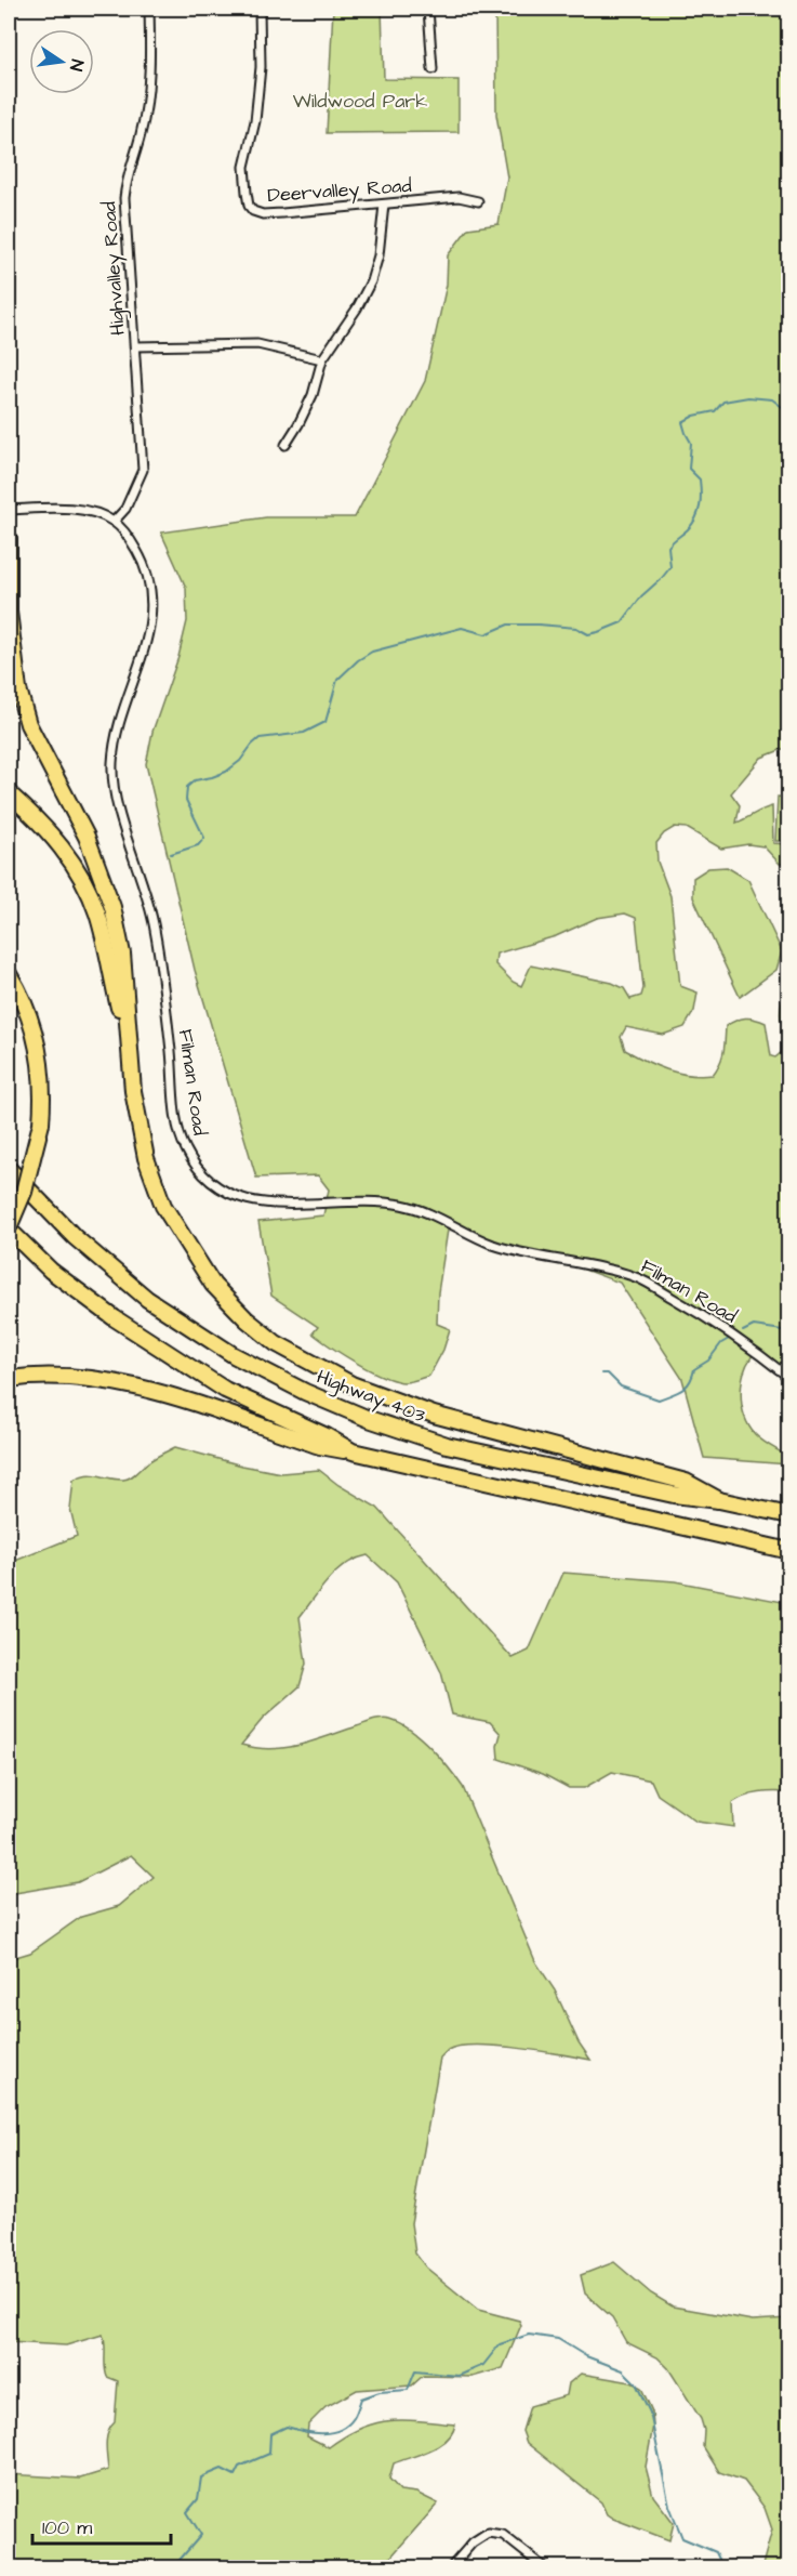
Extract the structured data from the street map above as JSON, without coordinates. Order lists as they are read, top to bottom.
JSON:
{
  "streets": {
    "highway": ["Highway 403"],
    "street": ["Deervalley Road", "Highvalley Road", "Filman Road"]
  },
  "crossings": [
    ["Highvalley Road", "Filman Road"]
  ],
  "parks": ["Wildwood Park"],
  "scale_bar": "100 m",
  "north": "right"
}
